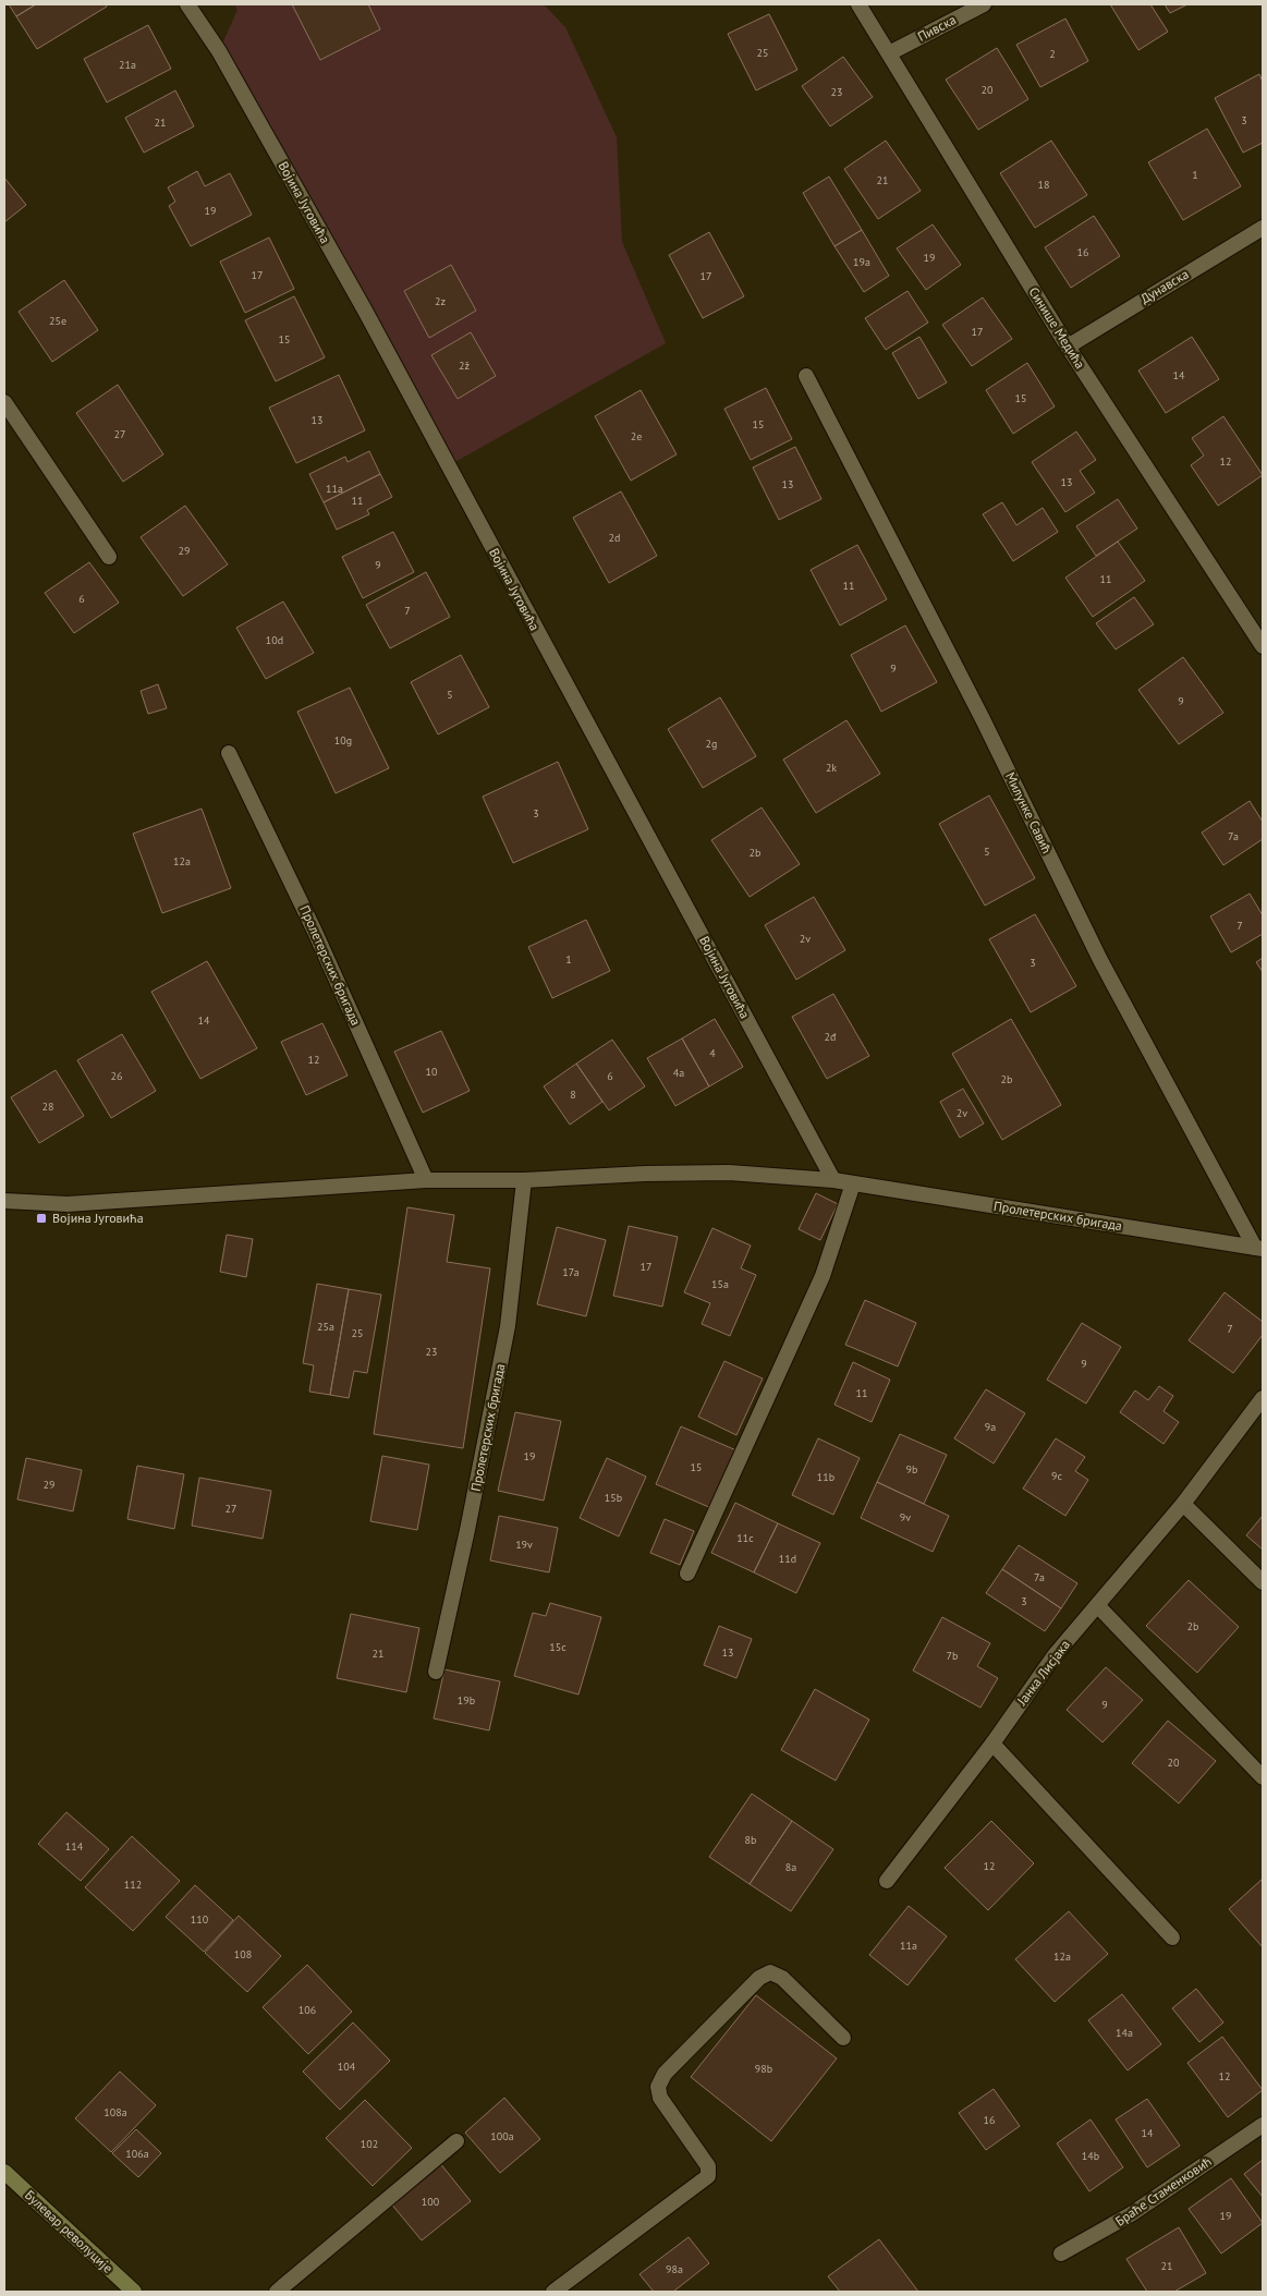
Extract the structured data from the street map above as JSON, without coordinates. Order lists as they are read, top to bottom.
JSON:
{
  "streets": {
    "main road": ["Булевар револуције"],
    "street": [
      "Пивска",
      "Војина Југовића",
      "Дунавска",
      "Синише Медића",
      "Милунке Савић",
      "Пролетерских бригада",
      "Јанка Лисјака",
      "Браће Стаменковић"
    ]
  },
  "crossings": [
    ["Пивска", "Синише Медића"],
    ["Војина Југовића", "Пролетерских бригада"],
    ["Дунавска", "Синише Медића"],
    ["Милунке Савић", "Пролетерских бригада"]
  ],
  "places": {
    "transit": ["Војина Југовића"]
  },
  "house_numbers": [
    "25",
    "2",
    "21a",
    "20",
    "23",
    "3",
    "21",
    "1",
    "21",
    "18",
    "19",
    "16",
    "19",
    "19a",
    "17",
    "17",
    "2z",
    "25e",
    "17",
    "15",
    "2ž",
    "14",
    "15",
    "13",
    "15",
    "27",
    "2e",
    "12",
    "13",
    "13",
    "11a",
    "11",
    "2d",
    "29",
    "9",
    "11",
    "11",
    "6",
    "7",
    "10d",
    "9",
    "5",
    "9",
    "10g",
    "2g",
    "2k",
    "3",
    "7a",
    "5",
    "2b",
    "12a",
    "7",
    "2v",
    "1",
    "3",
    "14",
    "2đ",
    "4",
    "12",
    "10",
    "4a",
    "26",
    "6",
    "2b",
    "8",
    "28",
    "2v",
    "17",
    "17a",
    "15a",
    "25a",
    "7",
    "25",
    "23",
    "9",
    "11",
    "9a",
    "19",
    "15",
    "9b",
    "9c",
    "11b",
    "29",
    "15b",
    "27",
    "9v",
    "11c",
    "19v",
    "11d",
    "7a",
    "3",
    "2b",
    "15c",
    "13",
    "21",
    "7b",
    "19b",
    "9",
    "20",
    "8b",
    "114",
    "12",
    "8a",
    "112",
    "110",
    "11a",
    "108",
    "12a",
    "106",
    "14a",
    "104",
    "98b",
    "12",
    "108a",
    "16",
    "14",
    "100a",
    "102",
    "106a",
    "14b",
    "100",
    "19",
    "21",
    "98a"
  ]
}
